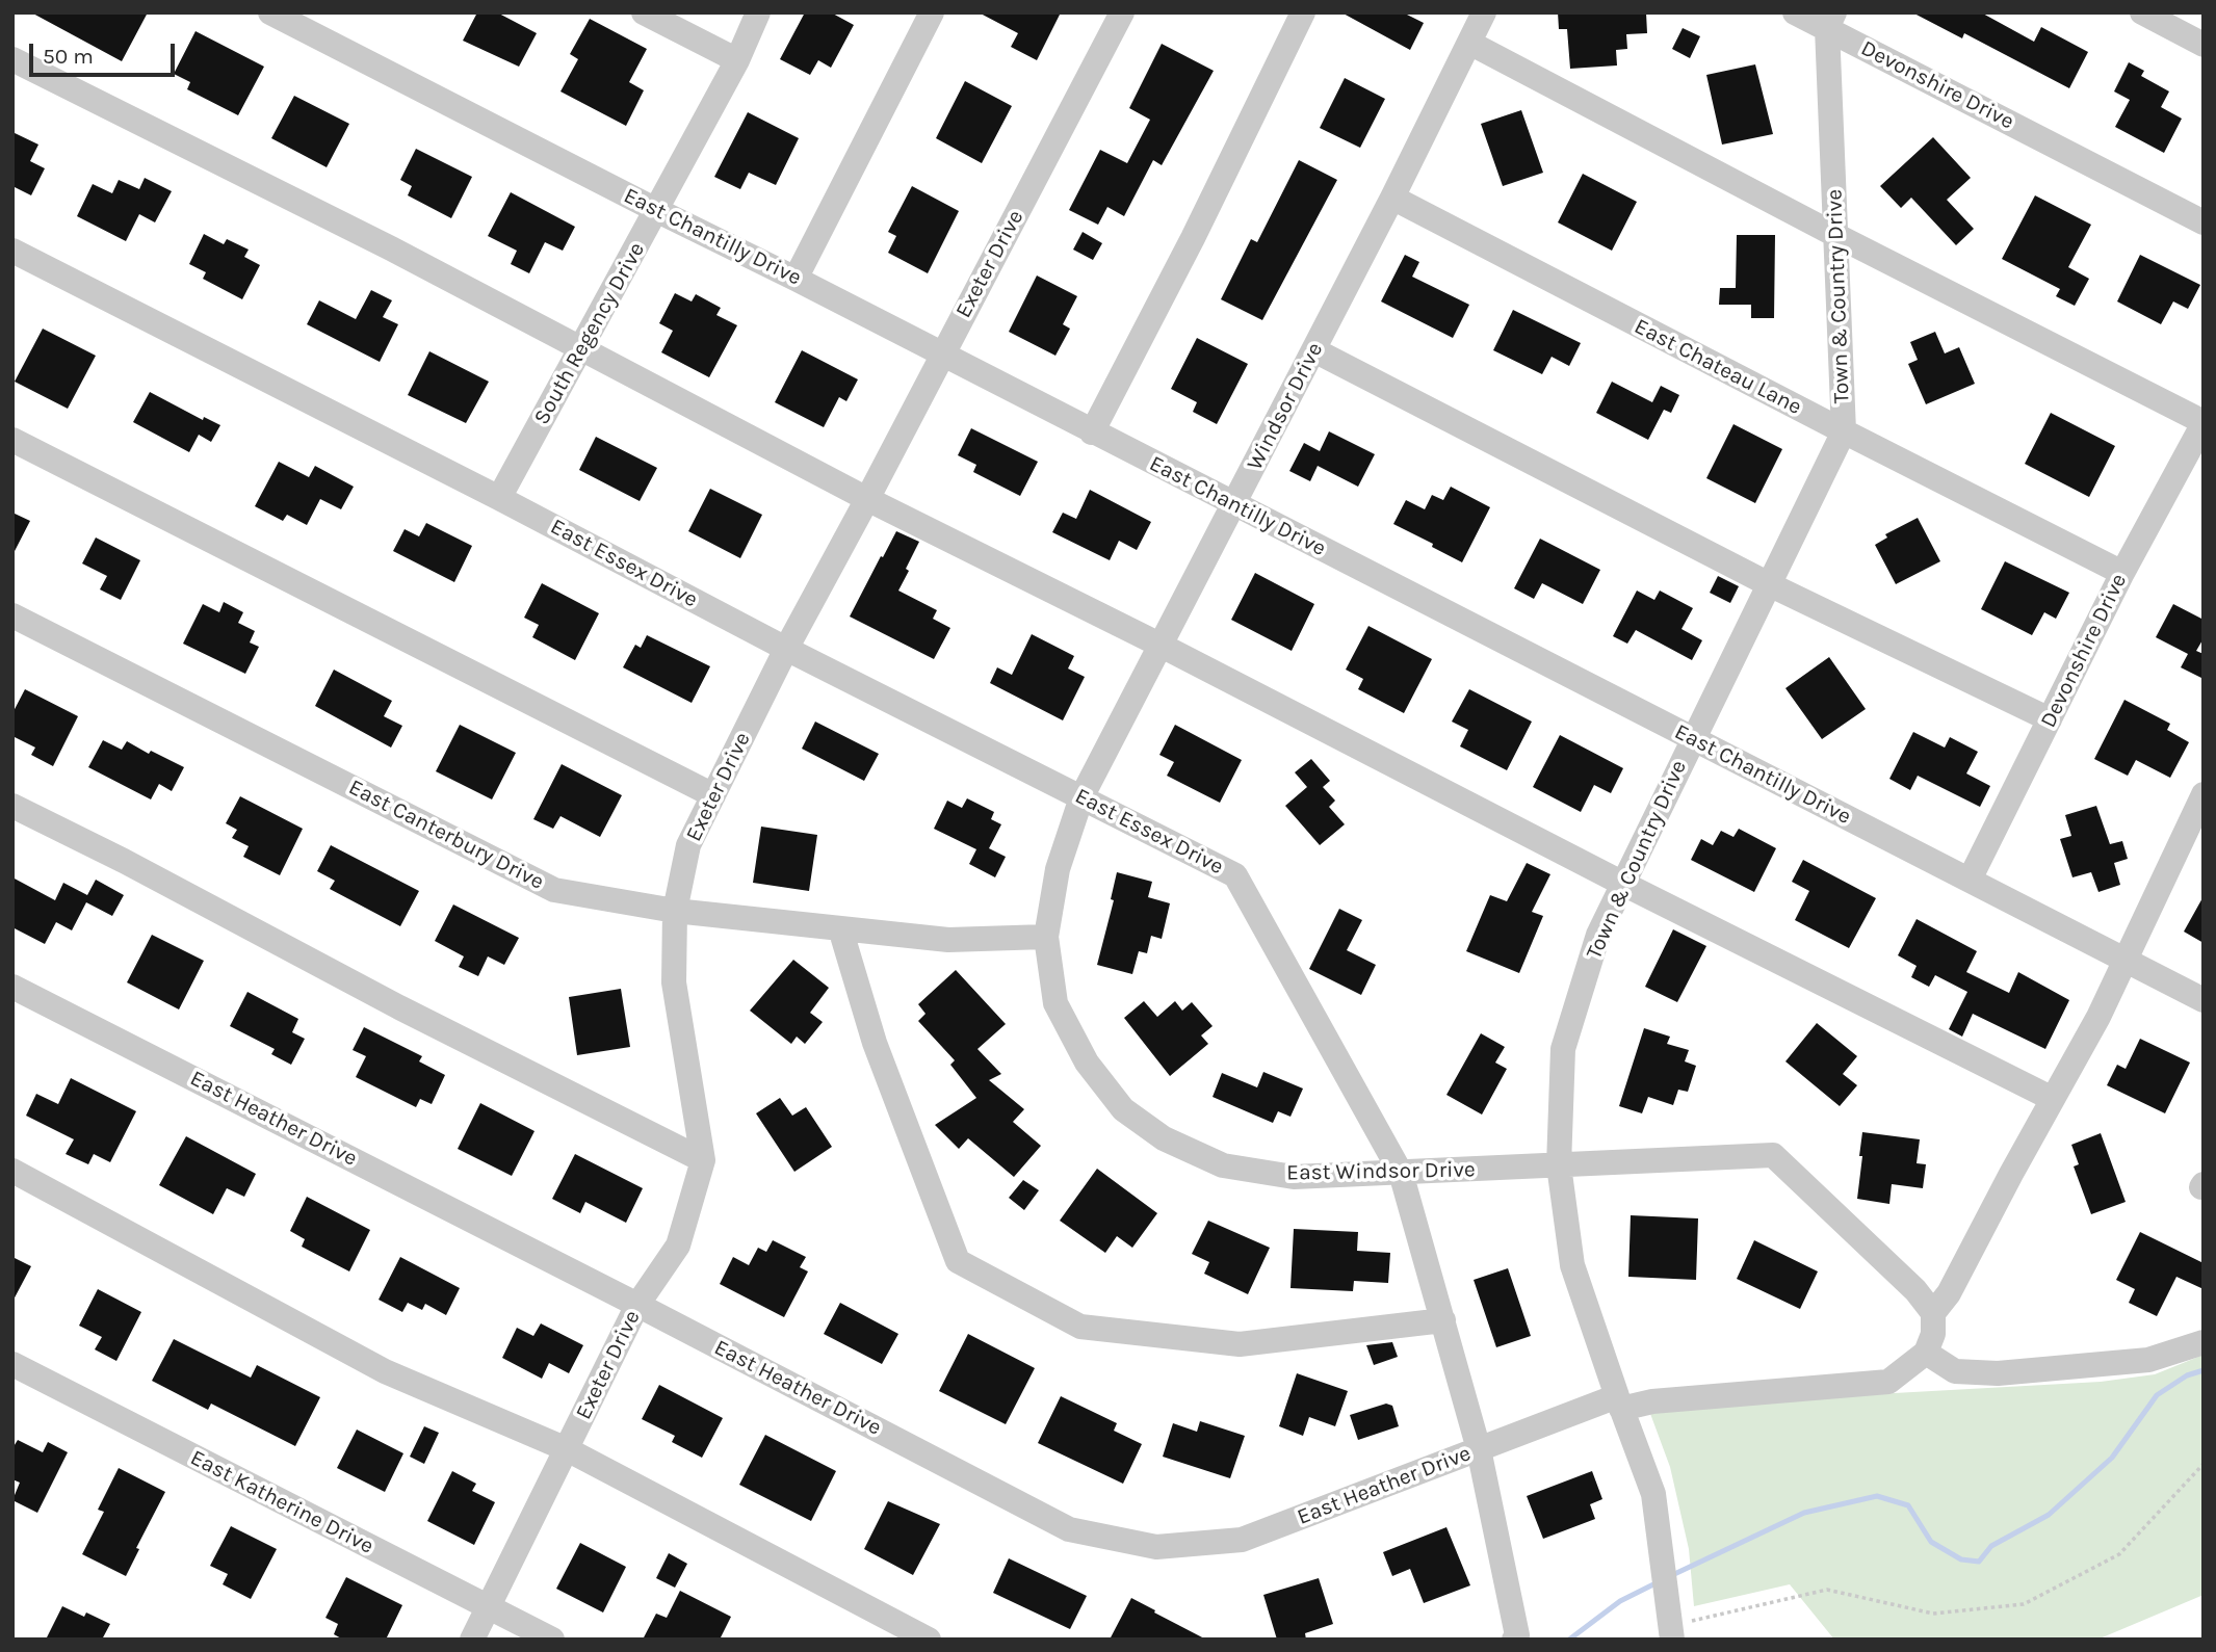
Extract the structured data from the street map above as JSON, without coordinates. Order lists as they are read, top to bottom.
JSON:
{
  "streets": {
    "street": [
      "Devonshire Drive",
      "East Chantilly Drive",
      "Exeter Drive",
      "Town & Country Drive",
      "South Regency Drive",
      "East Chateau Lane",
      "Windsor Drive",
      "East Essex Drive",
      "East Canterbury Drive",
      "East Heather Drive",
      "East Windsor Drive",
      "East Katherine Drive"
    ]
  },
  "crossings": [
    ["Devonshire Drive", "East Chantilly Drive"],
    ["Devonshire Drive", "Town & Country Drive"],
    ["Devonshire Drive", "East Chateau Lane"],
    ["East Chantilly Drive", "Exeter Drive"],
    ["East Chantilly Drive", "Town & Country Drive"],
    ["East Chantilly Drive", "South Regency Drive"],
    ["East Chantilly Drive", "Windsor Drive"],
    ["Exeter Drive", "East Essex Drive"],
    ["Exeter Drive", "East Canterbury Drive"],
    ["Exeter Drive", "East Heather Drive"],
    ["Exeter Drive", "East Katherine Drive"],
    ["Town & Country Drive", "East Chateau Lane"],
    ["Town & Country Drive", "East Heather Drive"],
    ["Town & Country Drive", "East Windsor Drive"],
    ["South Regency Drive", "East Essex Drive"],
    ["East Chateau Lane", "Windsor Drive"],
    ["Windsor Drive", "East Essex Drive"],
    ["Windsor Drive", "East Windsor Drive"],
    ["East Essex Drive", "East Windsor Drive"],
    ["East Canterbury Drive", "East Windsor Drive"]
  ],
  "scale_bar": "50 m"
}
